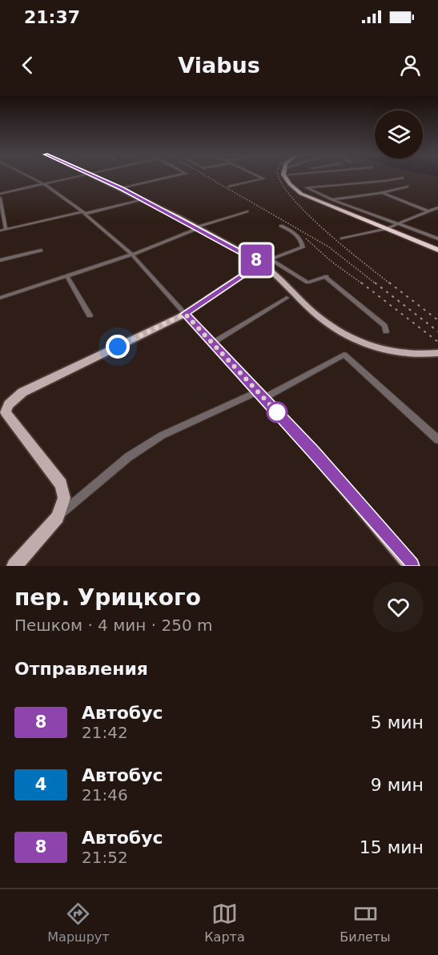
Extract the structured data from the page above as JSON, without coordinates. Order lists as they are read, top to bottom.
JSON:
{
  "lines": ["bus line 8"],
  "page": {
    "status": "21:37",
    "header": "Viabus",
    "on_map": "8",
    "heading": [
      ["пер. Урицкого", "Пешком · 4 мин · 250 m"],
      "Отправления"
    ],
    "list": [
      {
        "mark": "8",
        "name": "Автобус",
        "note": "21:42",
        "value": "5 мин"
      },
      {
        "mark": "4",
        "name": "Автобус",
        "note": "21:46",
        "value": "9 мин"
      },
      {
        "mark": "8",
        "name": "Автобус",
        "note": "21:52",
        "value": "15 мин"
      }
    ],
    "tabs": ["Маршрут", "Карта", "Билеты"]
  }
}
